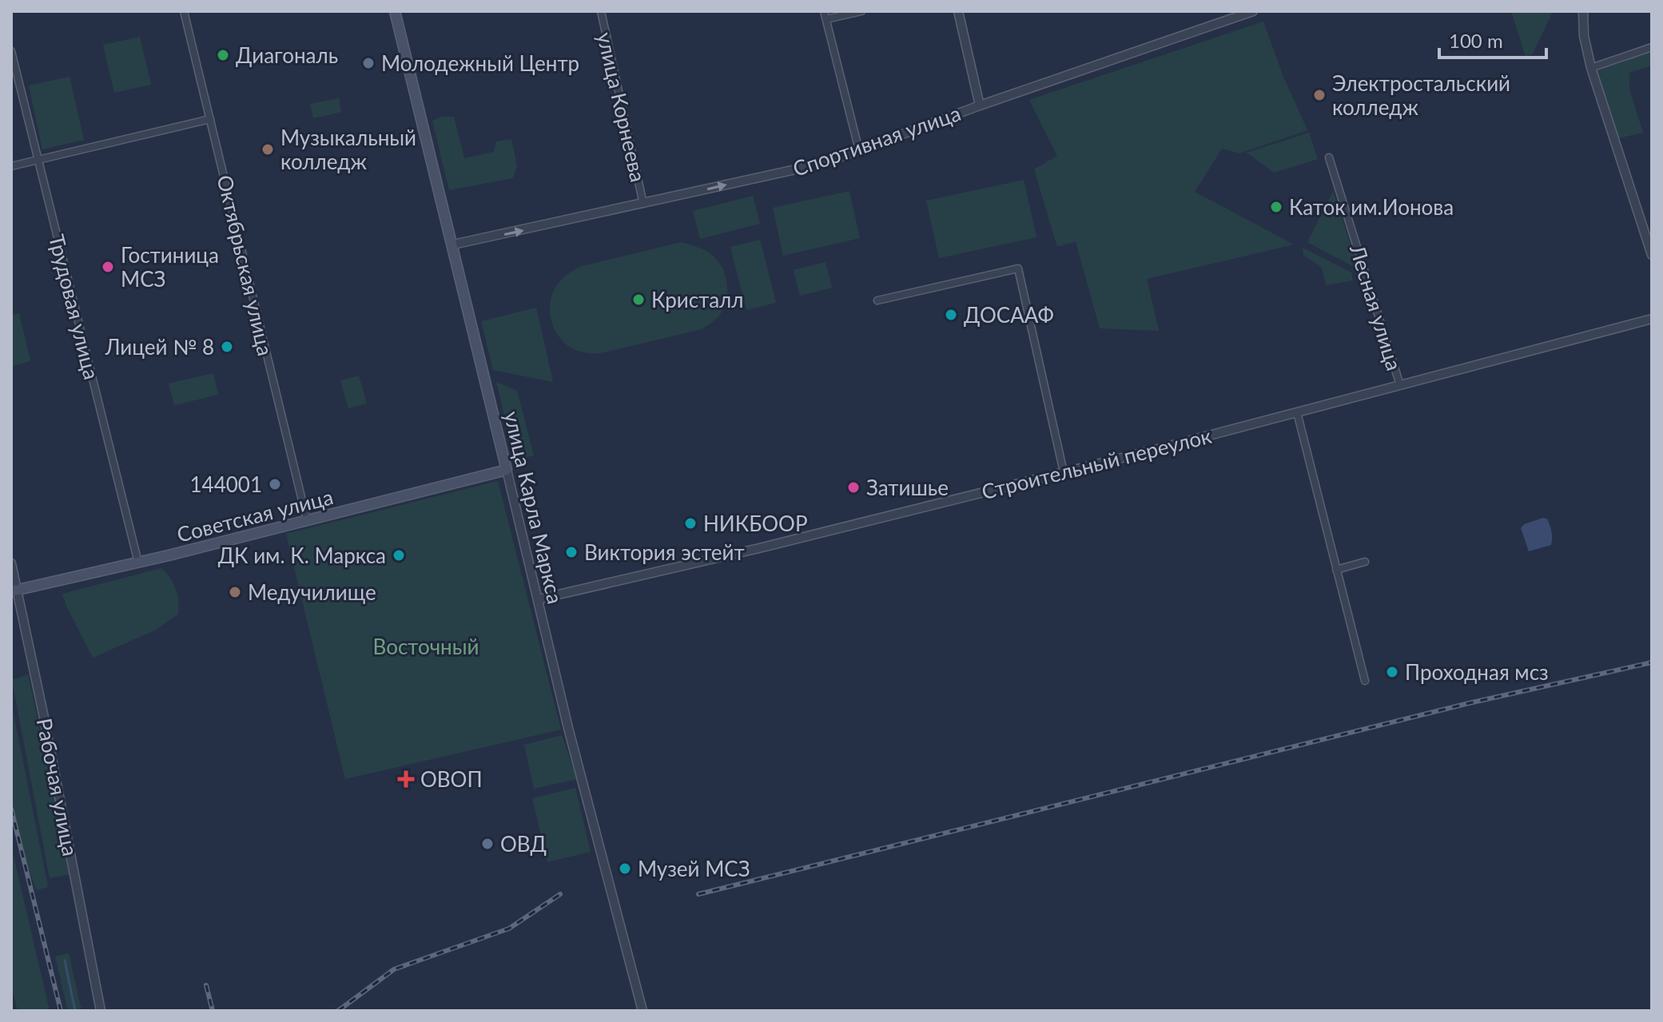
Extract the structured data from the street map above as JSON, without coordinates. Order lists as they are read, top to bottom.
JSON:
{
  "streets": {
    "main road": ["улица Карла Маркса", "Советская улица"],
    "street": [
      "улица Корнеева",
      "Спортивная улица",
      "Октябрьская улица",
      "Трудовая улица",
      "Лесная улица",
      "Строительный переулок",
      "Рабочая улица"
    ]
  },
  "crossings": [
    ["улица Корнеева", "Спортивная улица"],
    ["Спортивная улица", "улица Карла Маркса"],
    ["Октябрьская улица", "Советская улица"],
    ["Трудовая улица", "Советская улица"],
    ["Лесная улица", "Строительный переулок"],
    ["Строительный переулок", "улица Карла Маркса"],
    ["улица Карла Маркса", "Советская улица"],
    ["Советская улица", "Рабочая улица"]
  ],
  "one_way": ["Спортивная улица"],
  "parks": ["Восточный"],
  "places": {
    "other": [
      "Диагональ",
      "Молодежный Центр",
      "Электростальский колледж",
      "Музыкальный колледж",
      "Каток им.Ионова",
      "Гостиница МСЗ",
      "Кристалл",
      "ДОСААФ",
      "Лицей № 8",
      "144001",
      "Затишье",
      "НИКБООР",
      "Виктория эстейт",
      "ДК им. К. Маркса",
      "Медучилище",
      "Проходная мсз",
      "ОВД",
      "Музей МСЗ"
    ],
    "health": ["ОВОП"]
  },
  "scale_bar": "100 m"
}
